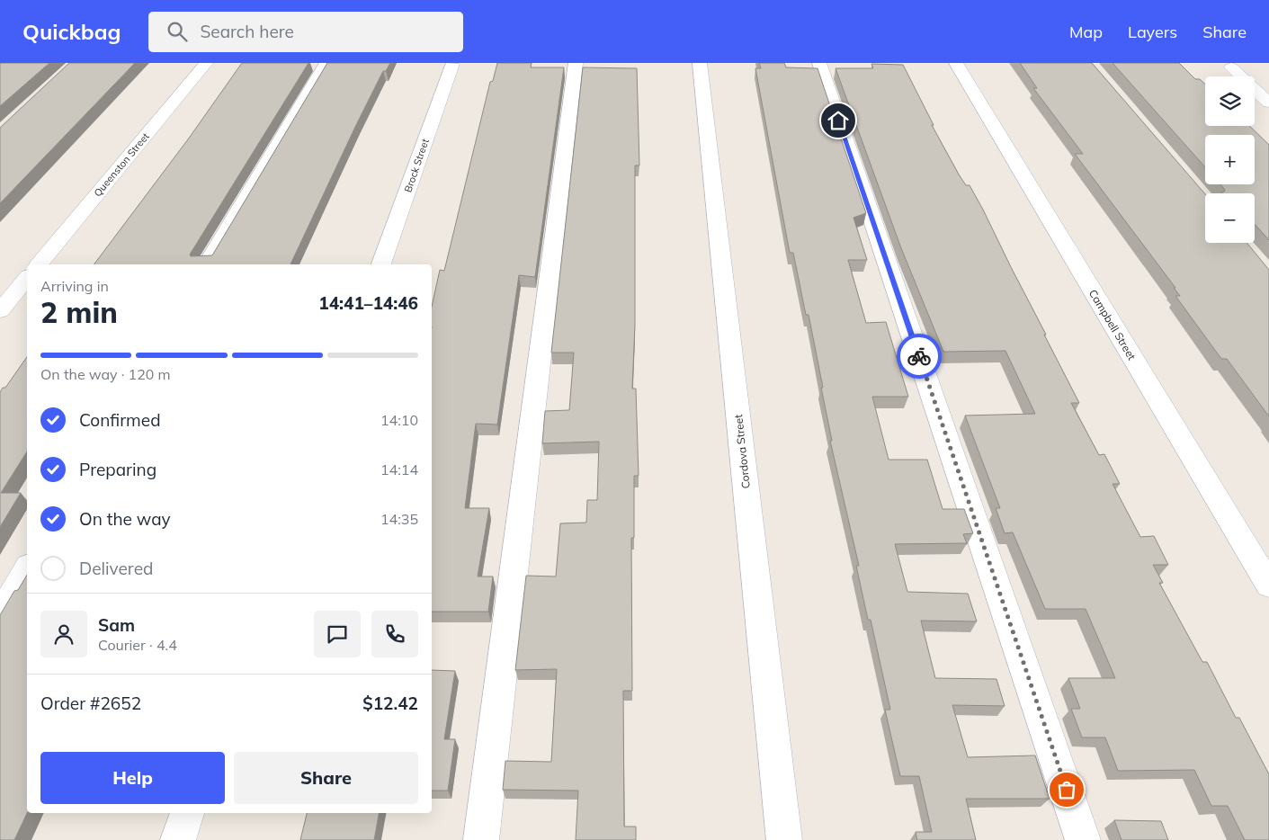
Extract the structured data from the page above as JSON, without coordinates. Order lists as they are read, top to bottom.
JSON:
{
  "streets": {
    "street": [
      "Queenston Street",
      "Brock Street",
      "Campbell Street",
      "Cordova Street"
    ]
  },
  "page": {
    "header": "Quickbag",
    "search": "Search here",
    "nav": ["Map", "Layers", "Share"],
    "map_buttons": ["+", "−"],
    "heading": ["2 min", "Arriving in", "14:41–14:46"],
    "panel": [
      "Sam",
      "Courier · 4.4",
      "Order #2652",
      "$12.42"
    ],
    "bar": "On the way · 120 m",
    "list": [
      ["Confirmed", "14:10"],
      ["Preparing", "14:14"],
      ["On the way", "14:35"],
      "Delivered"
    ],
    "buttons": ["Help", "Share"]
  }
}
